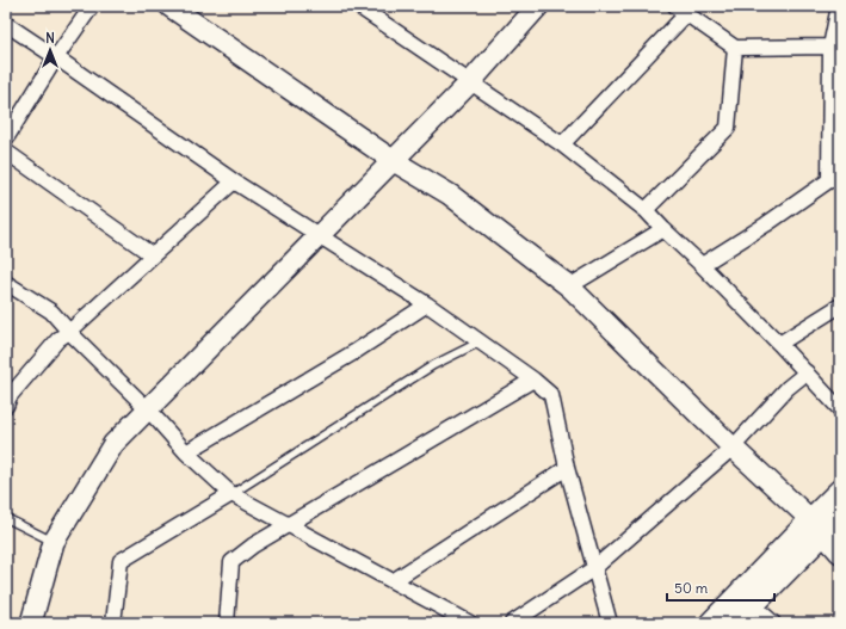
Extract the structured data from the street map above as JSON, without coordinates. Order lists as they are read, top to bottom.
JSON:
{
  "scale_bar": "50 m",
  "north": "top"
}
